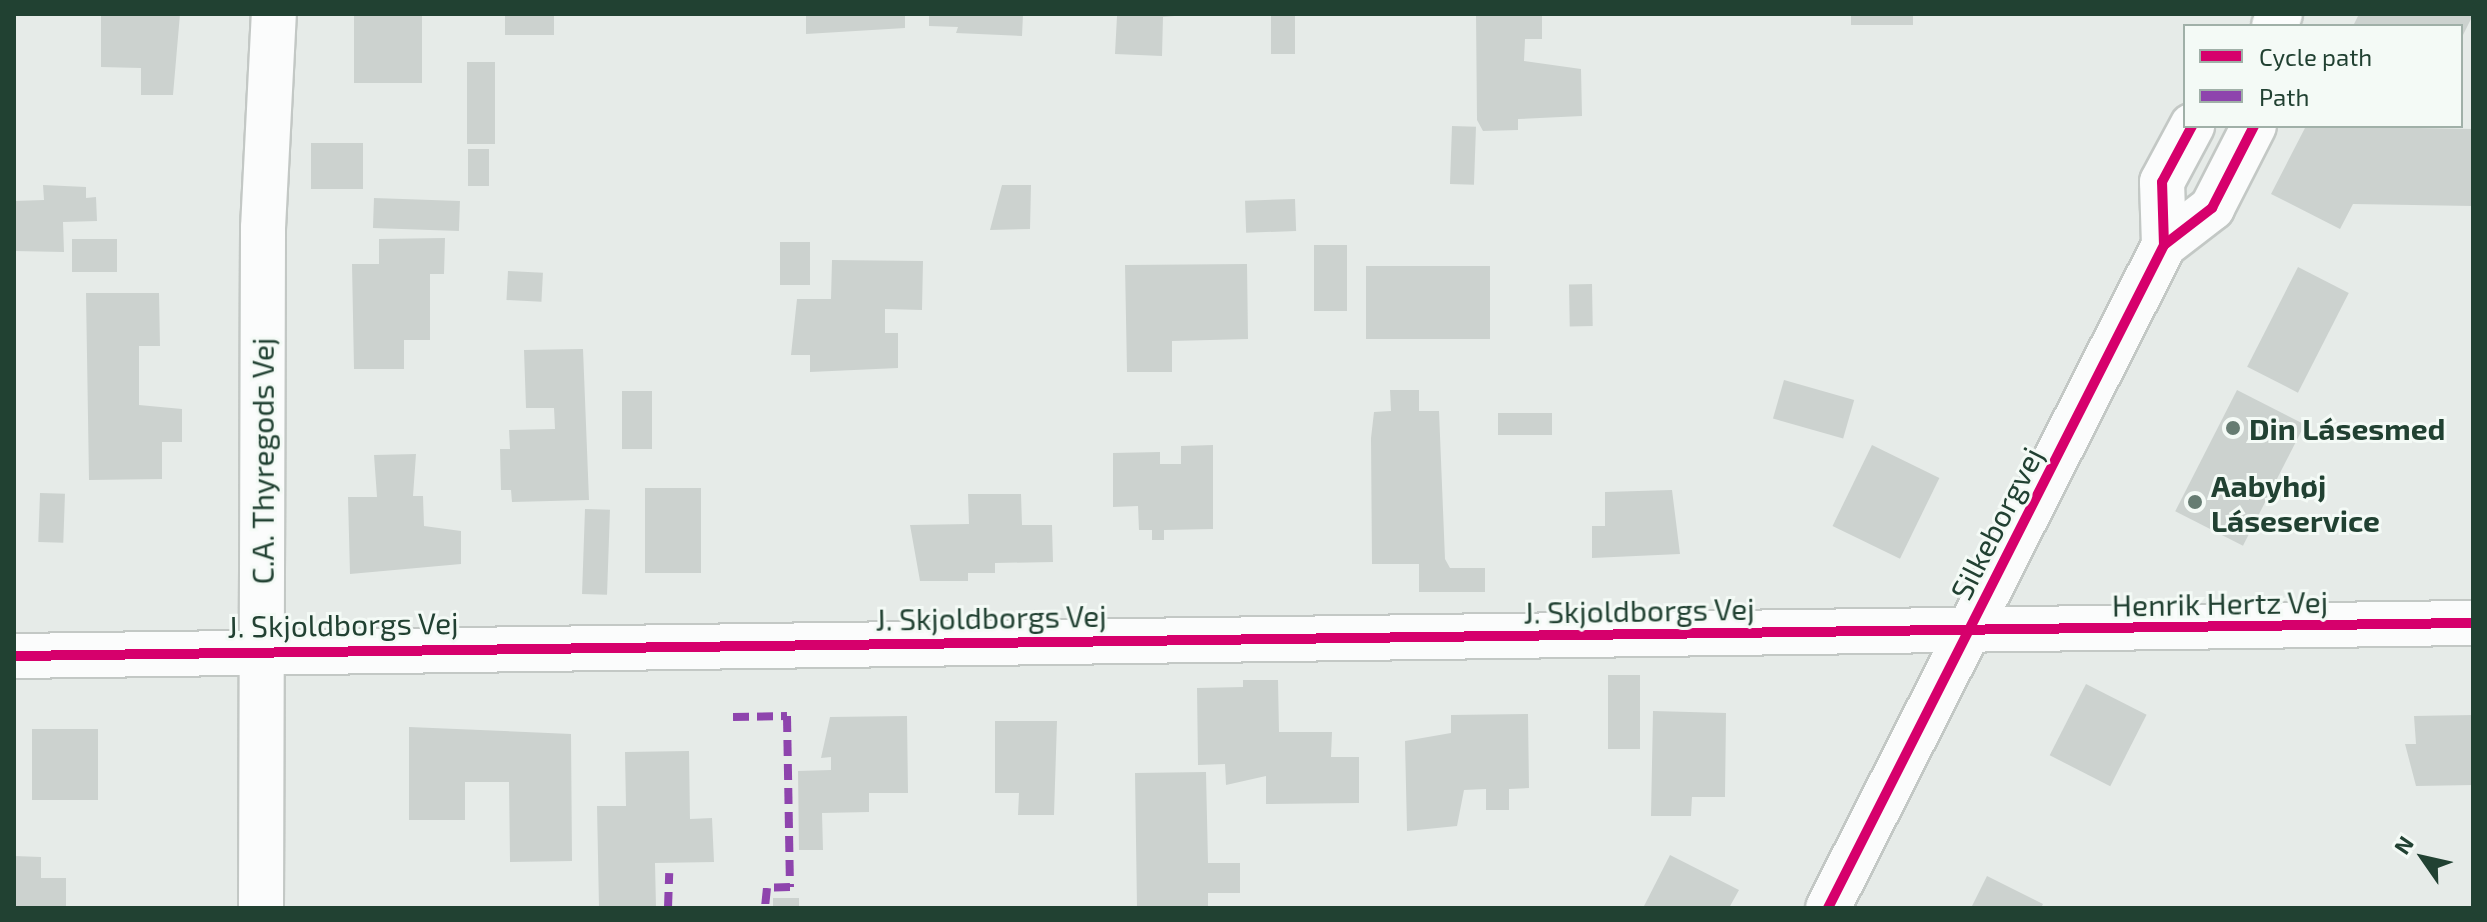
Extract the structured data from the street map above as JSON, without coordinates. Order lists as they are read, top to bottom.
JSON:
{
  "streets": {
    "street": [
      "C.A. Thyregods Vej",
      "Silkeborgvej",
      "Henrik Hertz Vej",
      "J. Skjoldborgs Vej"
    ]
  },
  "crossings": [
    ["C.A. Thyregods Vej", "J. Skjoldborgs Vej"],
    ["Silkeborgvej", "Henrik Hertz Vej"],
    ["Silkeborgvej", "J. Skjoldborgs Vej"],
    ["Henrik Hertz Vej", "J. Skjoldborgs Vej"]
  ],
  "places": ["Din Lásesmed", "Aabyhøj Láseservice"],
  "legend": ["Cycle path", "Path"],
  "north": "top left"
}
